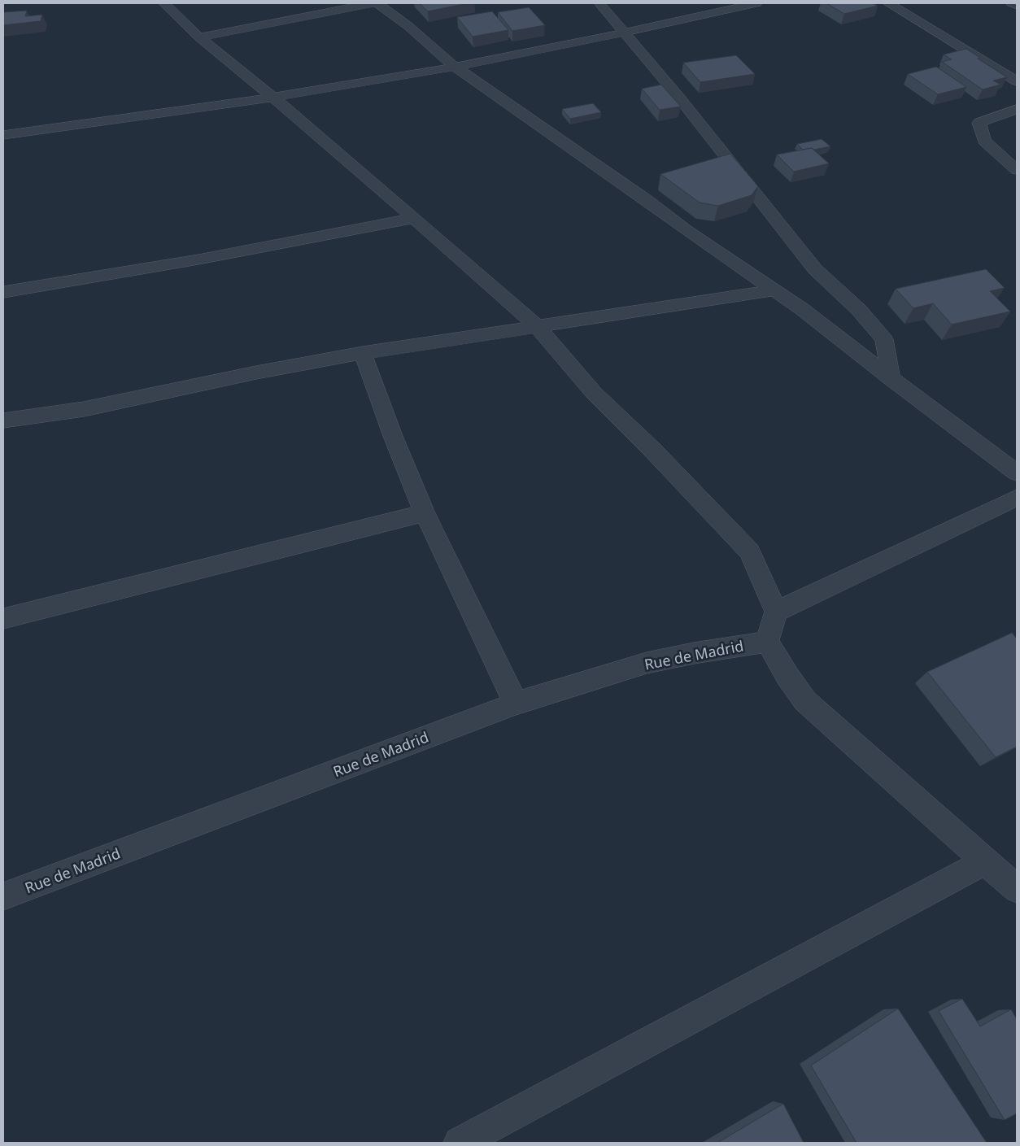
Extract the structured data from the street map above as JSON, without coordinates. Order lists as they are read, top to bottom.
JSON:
{
  "streets": {
    "street": ["Rue de Madrid"]
  }
}
